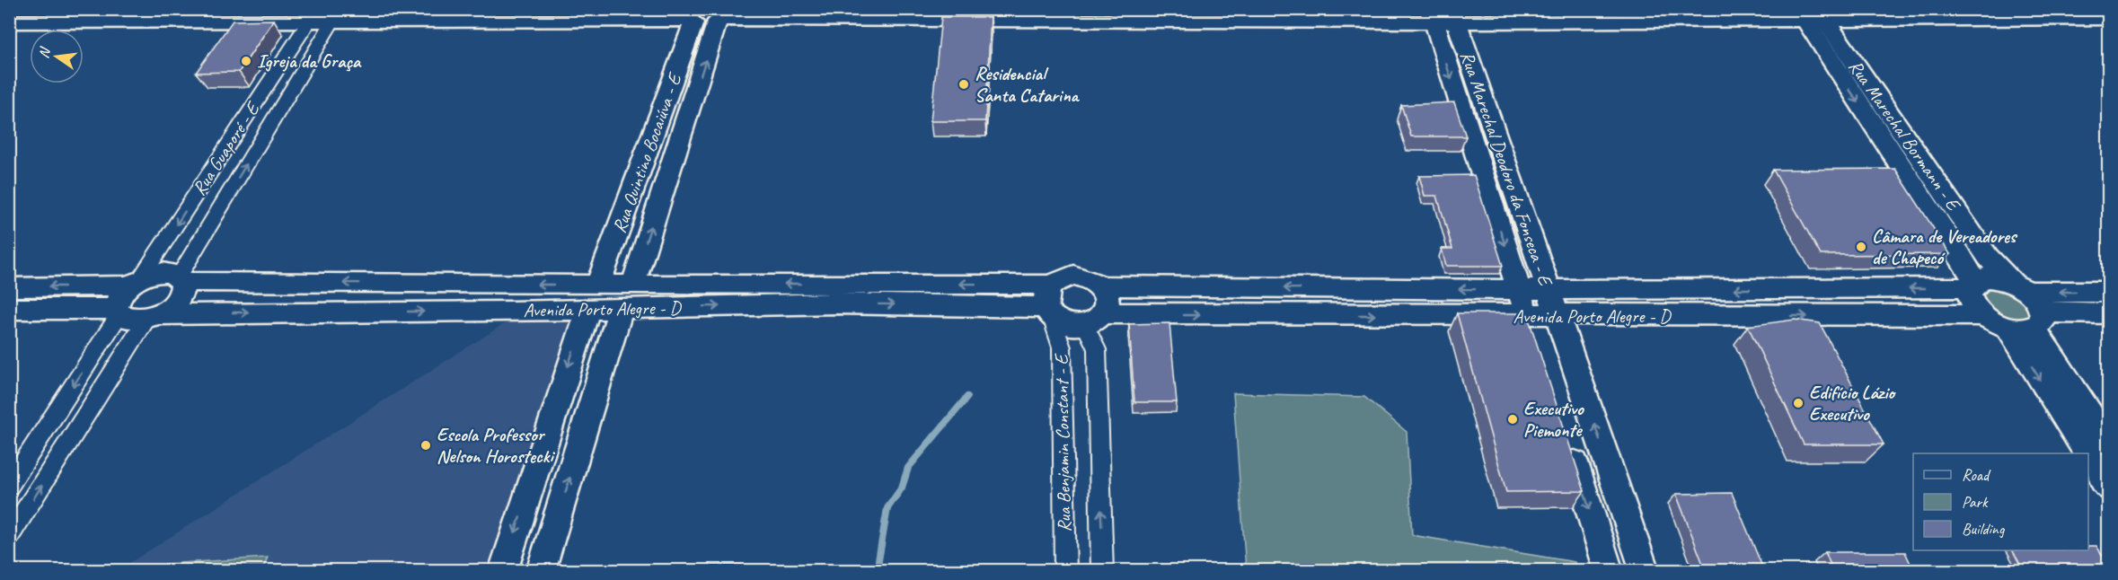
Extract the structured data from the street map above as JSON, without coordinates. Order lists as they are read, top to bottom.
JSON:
{
  "streets": {
    "street": [
      "Rua Marechal Bormann - E",
      "Rua Guaporé - E",
      "Rua Quintino Bocaiúva - E",
      "Rua Marechal Deodoro da Fonseca - E",
      "Avenida Porto Alegre - D",
      "Rua Benjamin Constant - E"
    ]
  },
  "crossings": [
    ["Rua Marechal Bormann - E", "Avenida Porto Alegre - D"],
    ["Rua Guaporé - E", "Avenida Porto Alegre - D"],
    ["Rua Quintino Bocaiúva - E", "Avenida Porto Alegre - D"],
    ["Rua Marechal Deodoro da Fonseca - E", "Avenida Porto Alegre - D"],
    ["Avenida Porto Alegre - D", "Rua Benjamin Constant - E"]
  ],
  "places": [
    "Igreja da Graça",
    "Residencial Santa Catarina",
    "Câmara de Vereadores de Chapecó",
    "Edifício Lázio Executivo",
    "Executivo Piemonte",
    "Escola Professor Nelson Horostecki"
  ],
  "legend": ["Road", "Park", "Building"],
  "north": "left"
}
